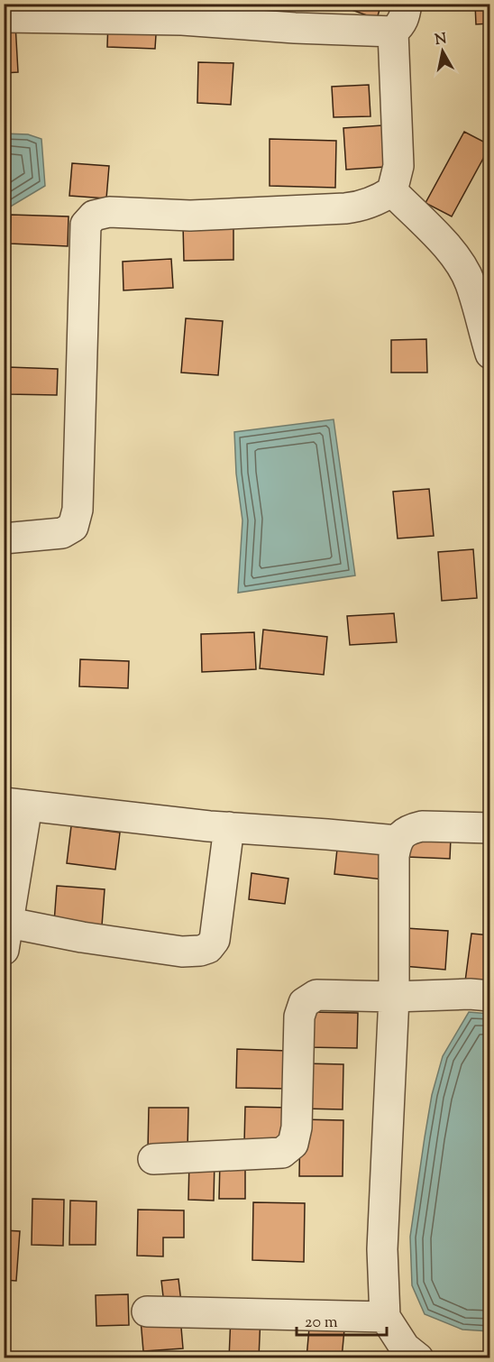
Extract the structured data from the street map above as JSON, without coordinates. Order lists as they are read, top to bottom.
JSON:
{
  "scale_bar": "20 m",
  "north": "top"
}
